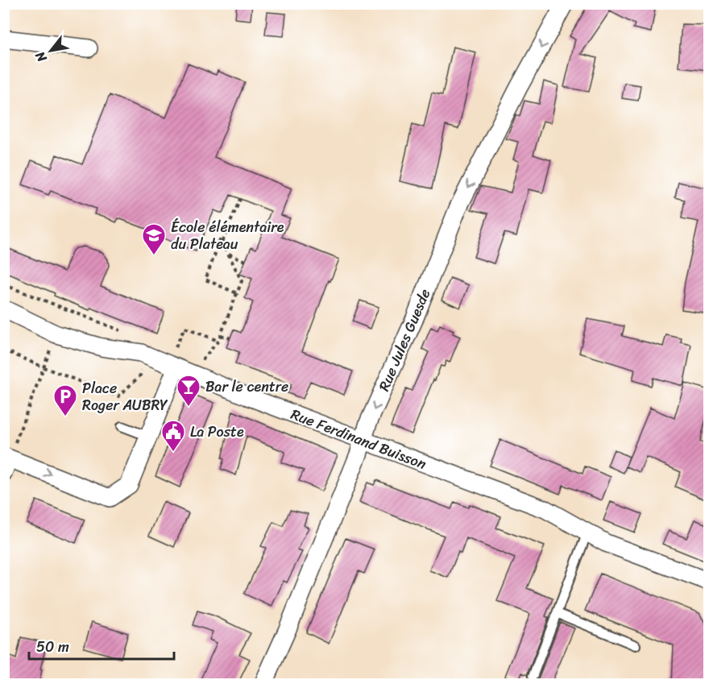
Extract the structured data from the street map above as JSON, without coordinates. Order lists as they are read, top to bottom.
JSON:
{
  "streets": {
    "street": ["Rue Jules Guesde", "Rue Ferdinand Buisson"]
  },
  "crossings": [
    ["Rue Jules Guesde", "Rue Ferdinand Buisson"]
  ],
  "one_way": ["Rue Jules Guesde"],
  "places": {
    "school or university": ["École élémentaire du Plateau"],
    "bar": ["Bar le centre"],
    "parking": ["Place Roger AUBRY"],
    "public building": ["La Poste"]
  },
  "scale_bar": "50 m",
  "north": "bottom left"
}
